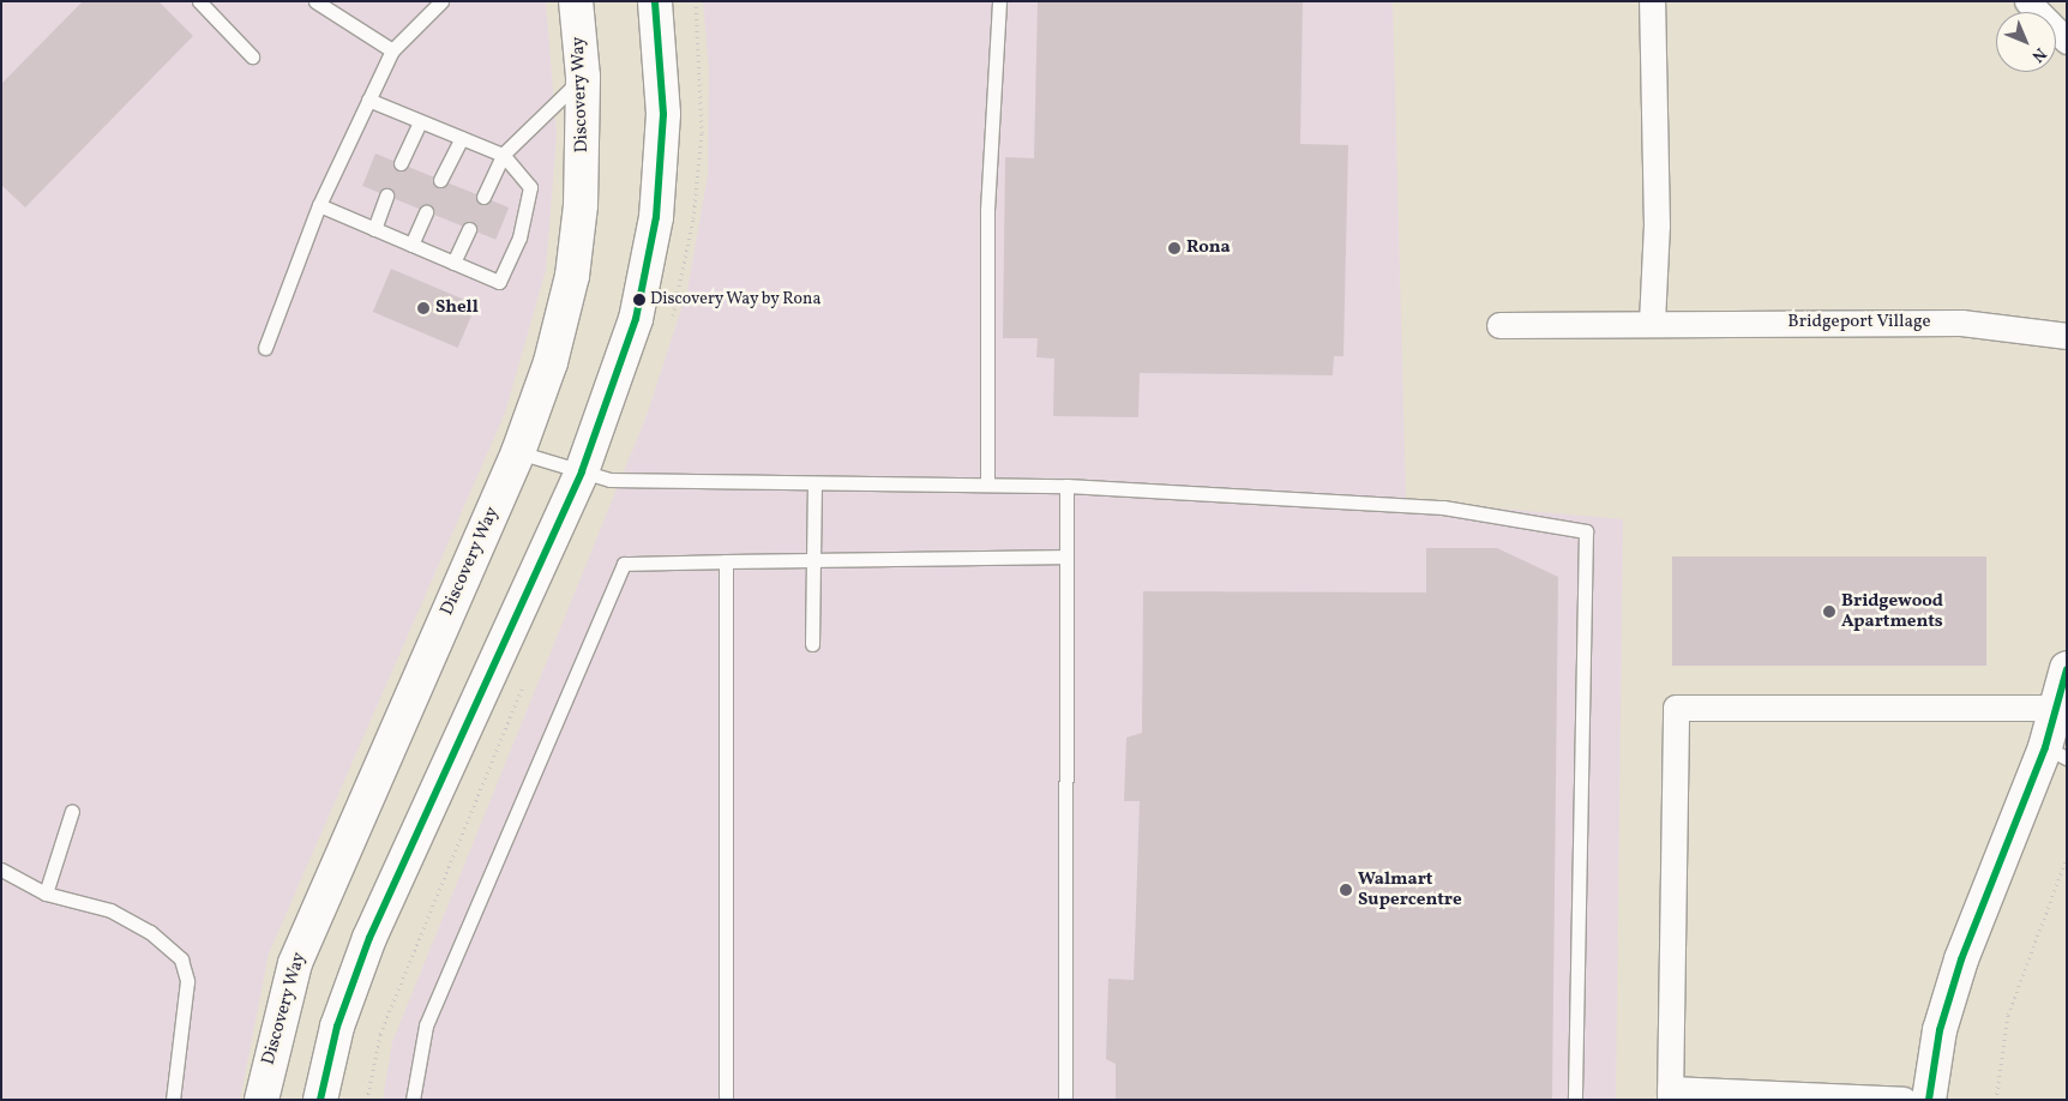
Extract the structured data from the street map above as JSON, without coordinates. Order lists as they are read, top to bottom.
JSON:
{
  "streets": {
    "street": ["Discovery Way", "Bridgeport Village"]
  },
  "places": [
    "Rona",
    "Discovery Way by Rona",
    "Shell",
    "Bridgewood Apartments",
    "Walmart Supercentre"
  ],
  "north": "bottom right"
}
